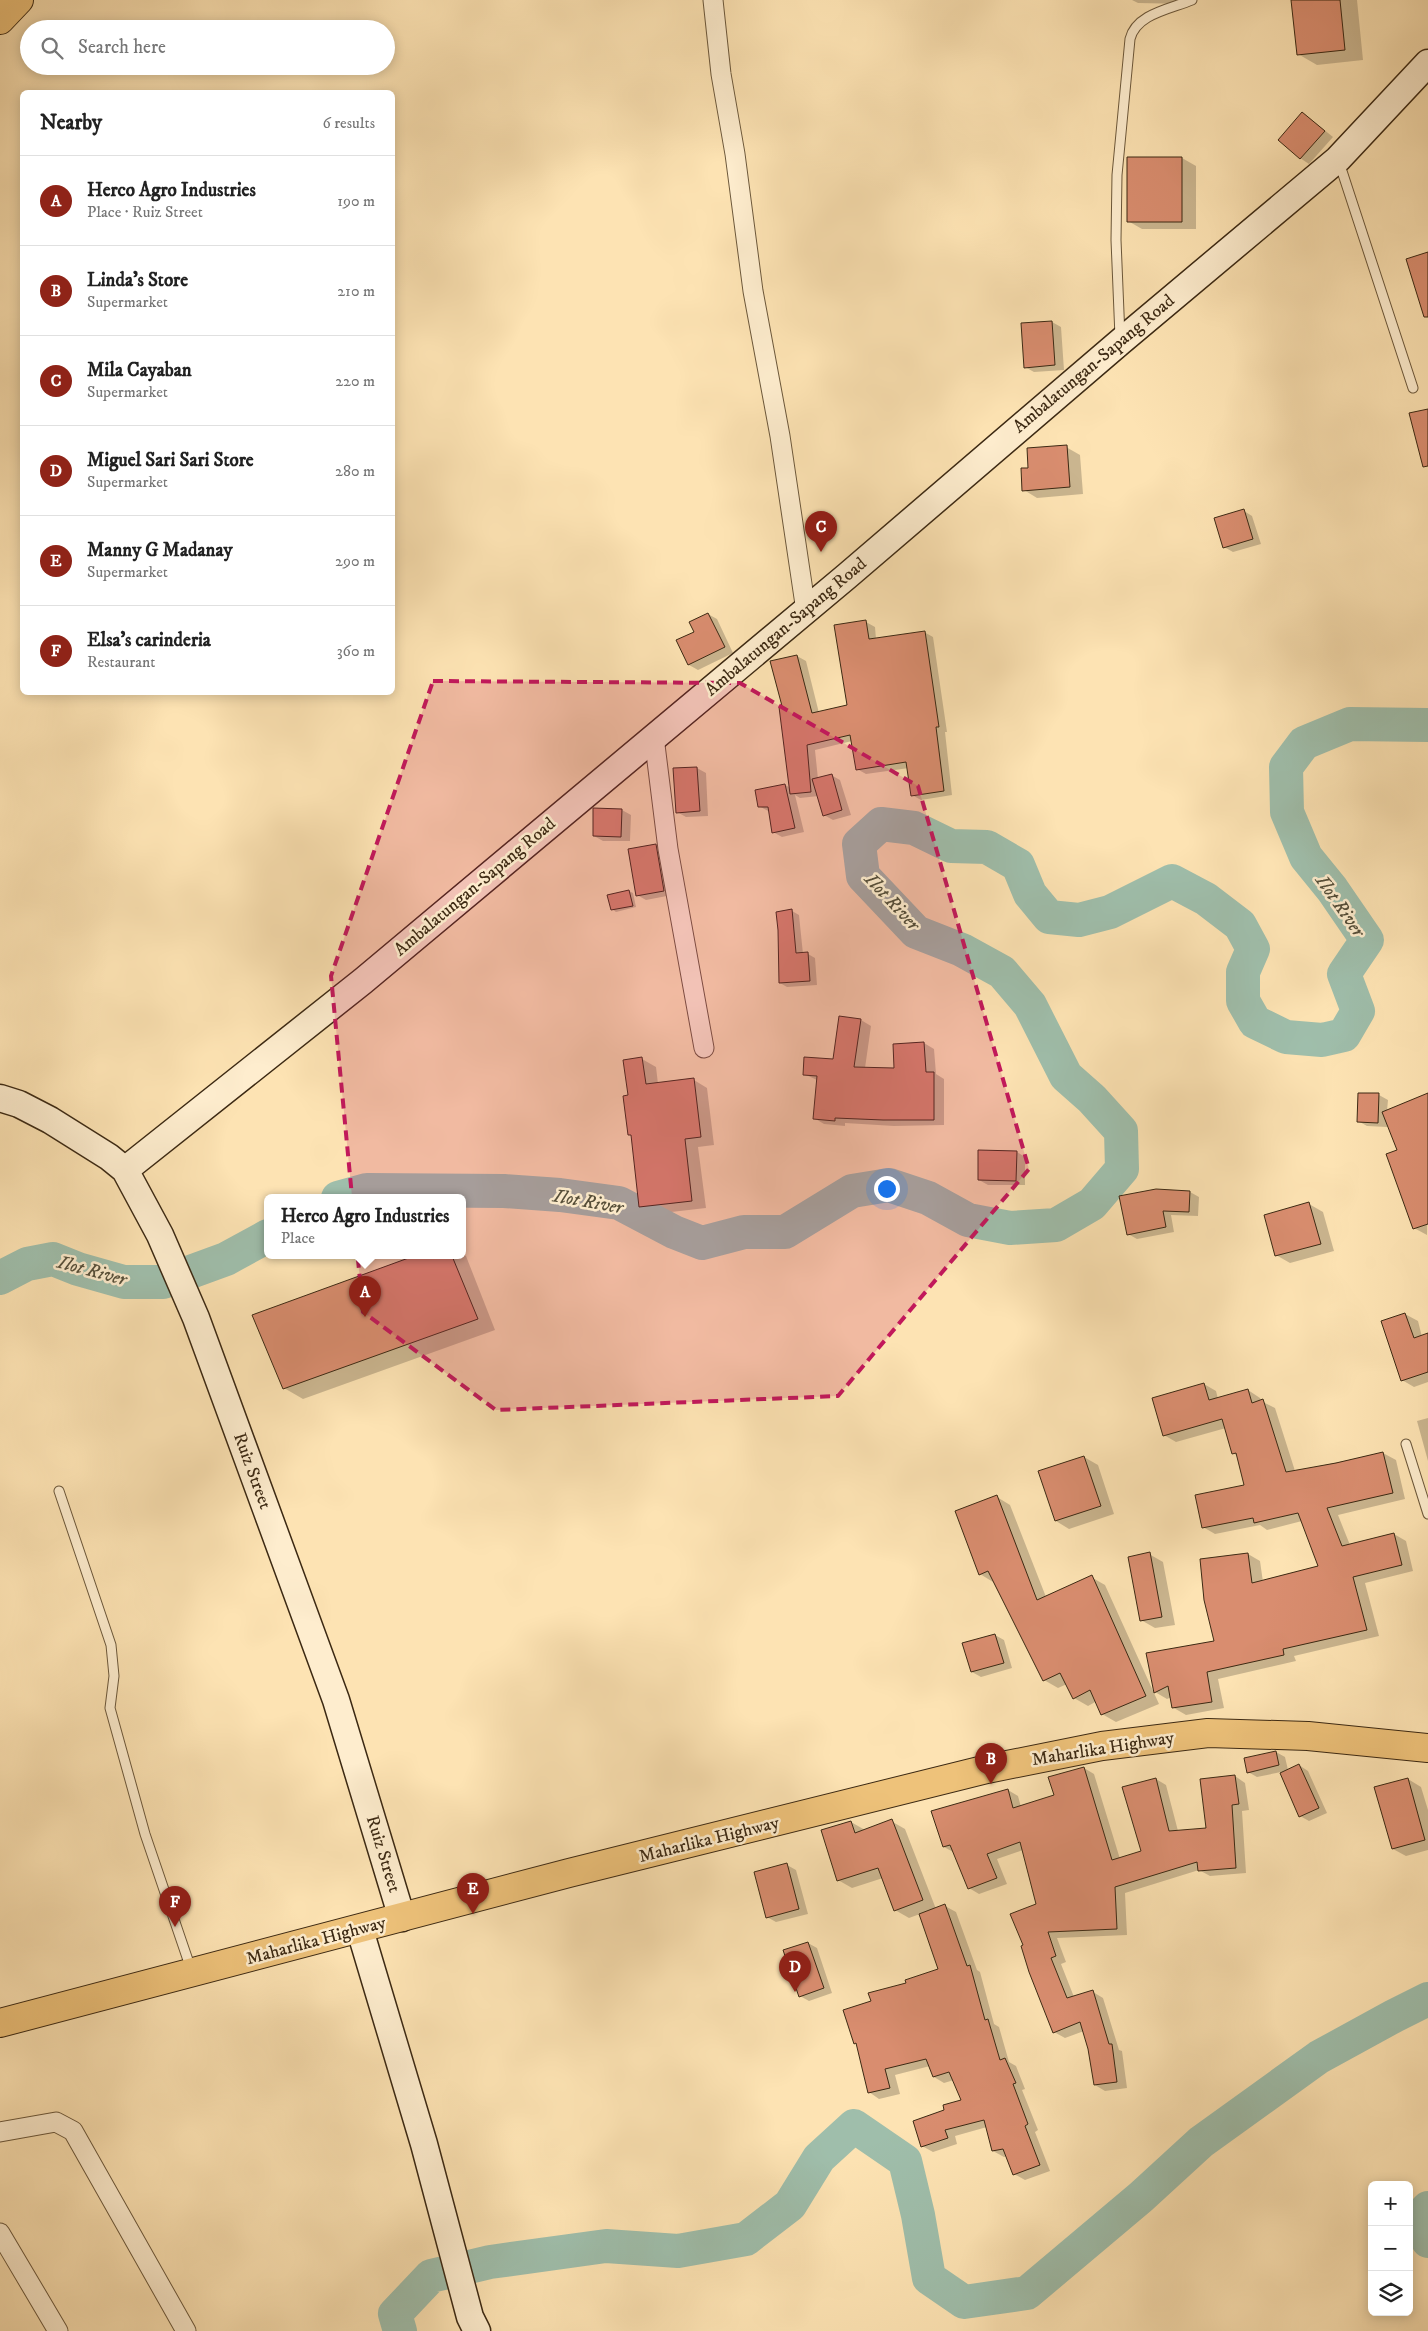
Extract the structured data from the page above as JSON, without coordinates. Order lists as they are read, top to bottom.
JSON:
{
  "streets": {
    "main road": ["Maharlika Highway"],
    "street": ["Ambalatungan-Sapang Road", "Ruiz Street"]
  },
  "crossings": [
    ["Ambalatungan-Sapang Road", "Ruiz Street"],
    ["Ruiz Street", "Maharlika Highway"]
  ],
  "water": ["Ilot River"],
  "page": {
    "search": "Search here",
    "heading": ["Nearby", "6 results"],
    "list": [
      {
        "mark": "A",
        "name": "Herco Agro Industries",
        "note": "Place · Ruiz Street",
        "value": "190 m"
      },
      {
        "mark": "B",
        "name": "Linda's Store",
        "note": "Supermarket",
        "value": "210 m"
      },
      {
        "mark": "C",
        "name": "Mila Cayaban",
        "note": "Supermarket",
        "value": "220 m"
      },
      {
        "mark": "D",
        "name": "Miguel Sari Sari Store",
        "note": "Supermarket",
        "value": "280 m"
      },
      {
        "mark": "E",
        "name": "Manny G Madanay",
        "note": "Supermarket",
        "value": "290 m"
      },
      {
        "mark": "F",
        "name": "Elsa's carinderia",
        "note": "Restaurant",
        "value": "360 m"
      }
    ],
    "pins": [
      "C",
      "A",
      "B",
      "E",
      "F",
      "D"
    ],
    "popup": ["Herco Agro Industries", "Place"],
    "map_buttons": ["+", "−"]
  }
}
